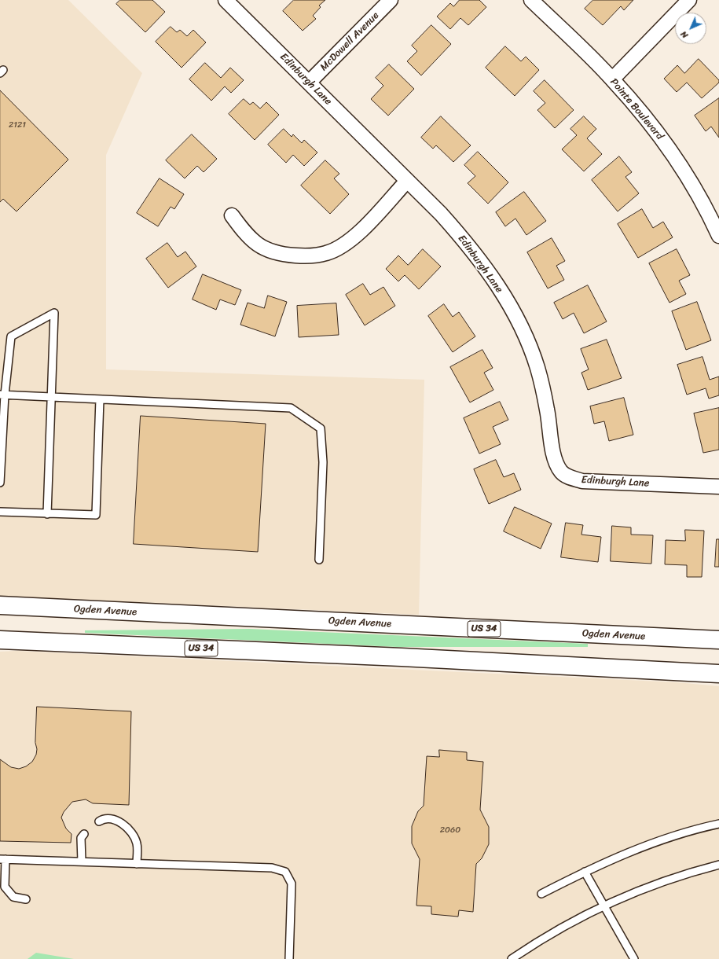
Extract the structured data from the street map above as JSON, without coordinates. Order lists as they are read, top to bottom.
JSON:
{
  "streets": {
    "main road": ["Ogden Avenue", "US 34"],
    "street": ["McDowell Avenue", "Edinburgh Lane", "Pointe Boulevard"]
  },
  "crossings": [
    ["McDowell Avenue", "Edinburgh Lane"]
  ],
  "house_numbers": ["2121", "2060"],
  "north": "bottom left"
}
